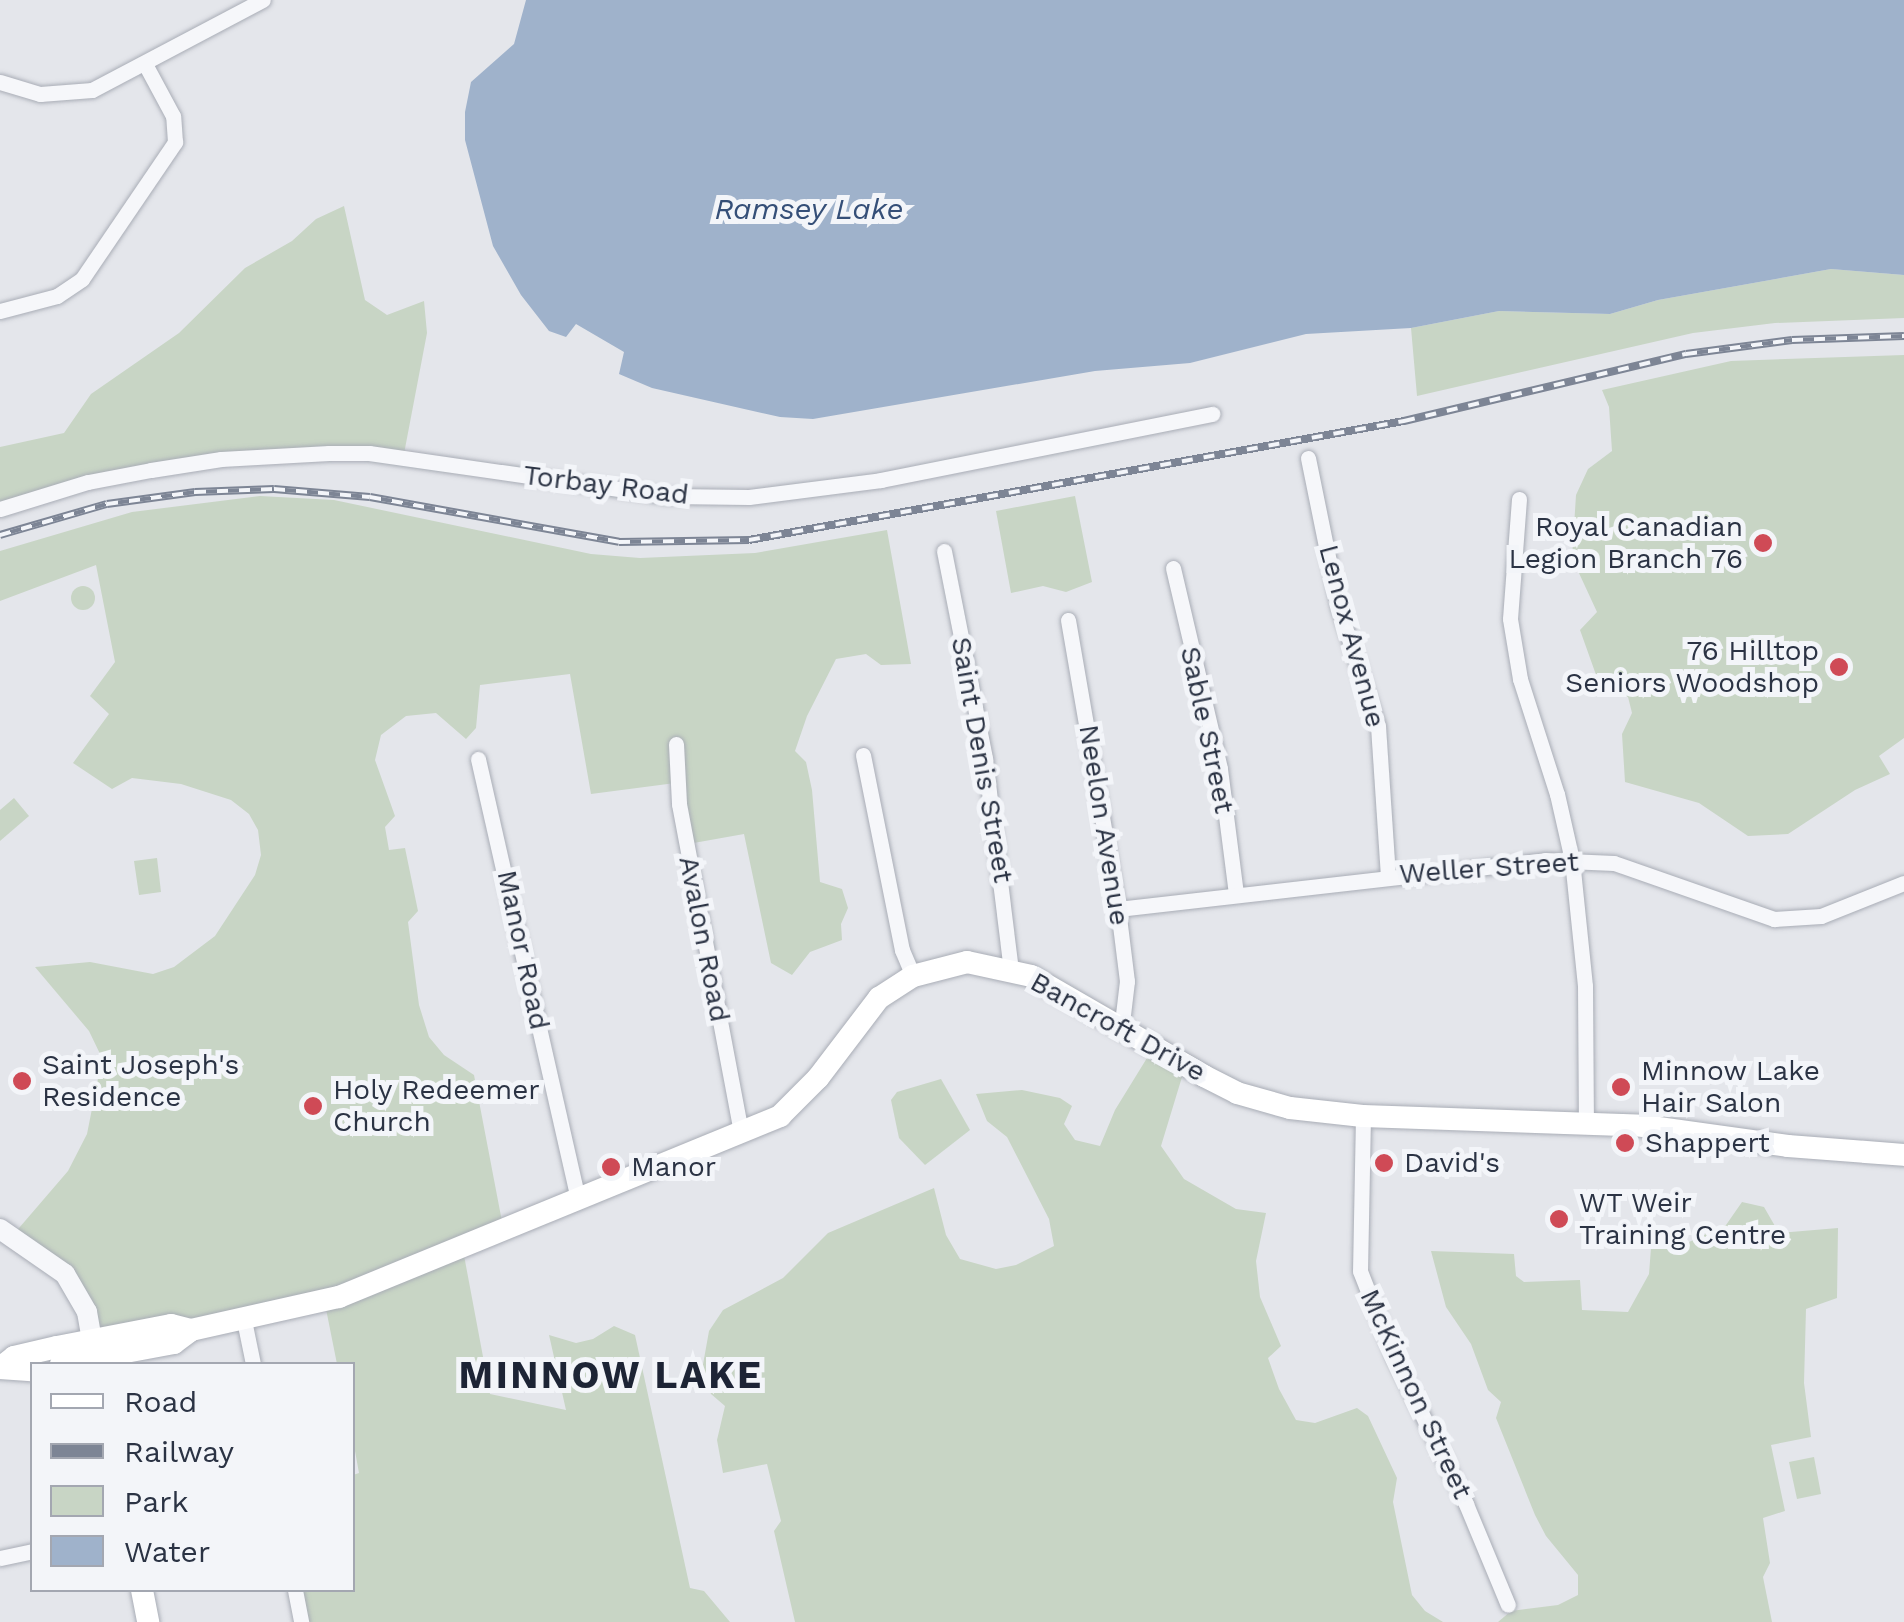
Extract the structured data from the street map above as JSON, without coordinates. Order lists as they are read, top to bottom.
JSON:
{
  "streets": {
    "main road": ["Bancroft Drive"],
    "street": [
      "Torbay Road",
      "Lenox Avenue",
      "Sable Street",
      "Saint Denis Street",
      "Neelon Avenue",
      "Weller Street",
      "Avalon Road",
      "Manor Road",
      "McKinnon Street"
    ]
  },
  "crossings": [
    ["Lenox Avenue", "Weller Street"],
    ["Sable Street", "Weller Street"],
    ["Saint Denis Street", "Bancroft Drive"],
    ["Neelon Avenue", "Weller Street"],
    ["Neelon Avenue", "Bancroft Drive"],
    ["Avalon Road", "Bancroft Drive"],
    ["Manor Road", "Bancroft Drive"],
    ["Bancroft Drive", "McKinnon Street"]
  ],
  "districts": ["MINNOW LAKE"],
  "water": ["Ramsey Lake"],
  "places": [
    "Royal Canadian Legion Branch 76",
    "76 Hilltop Seniors Woodshop",
    "Saint Joseph's Residence",
    "Minnow Lake Hair Salon",
    "Holy Redeemer Church",
    "Shappert",
    "David's",
    "Manor",
    "WT Weir Training Centre"
  ],
  "legend": [
    "Road",
    "Railway",
    "Park",
    "Water"
  ]
}
